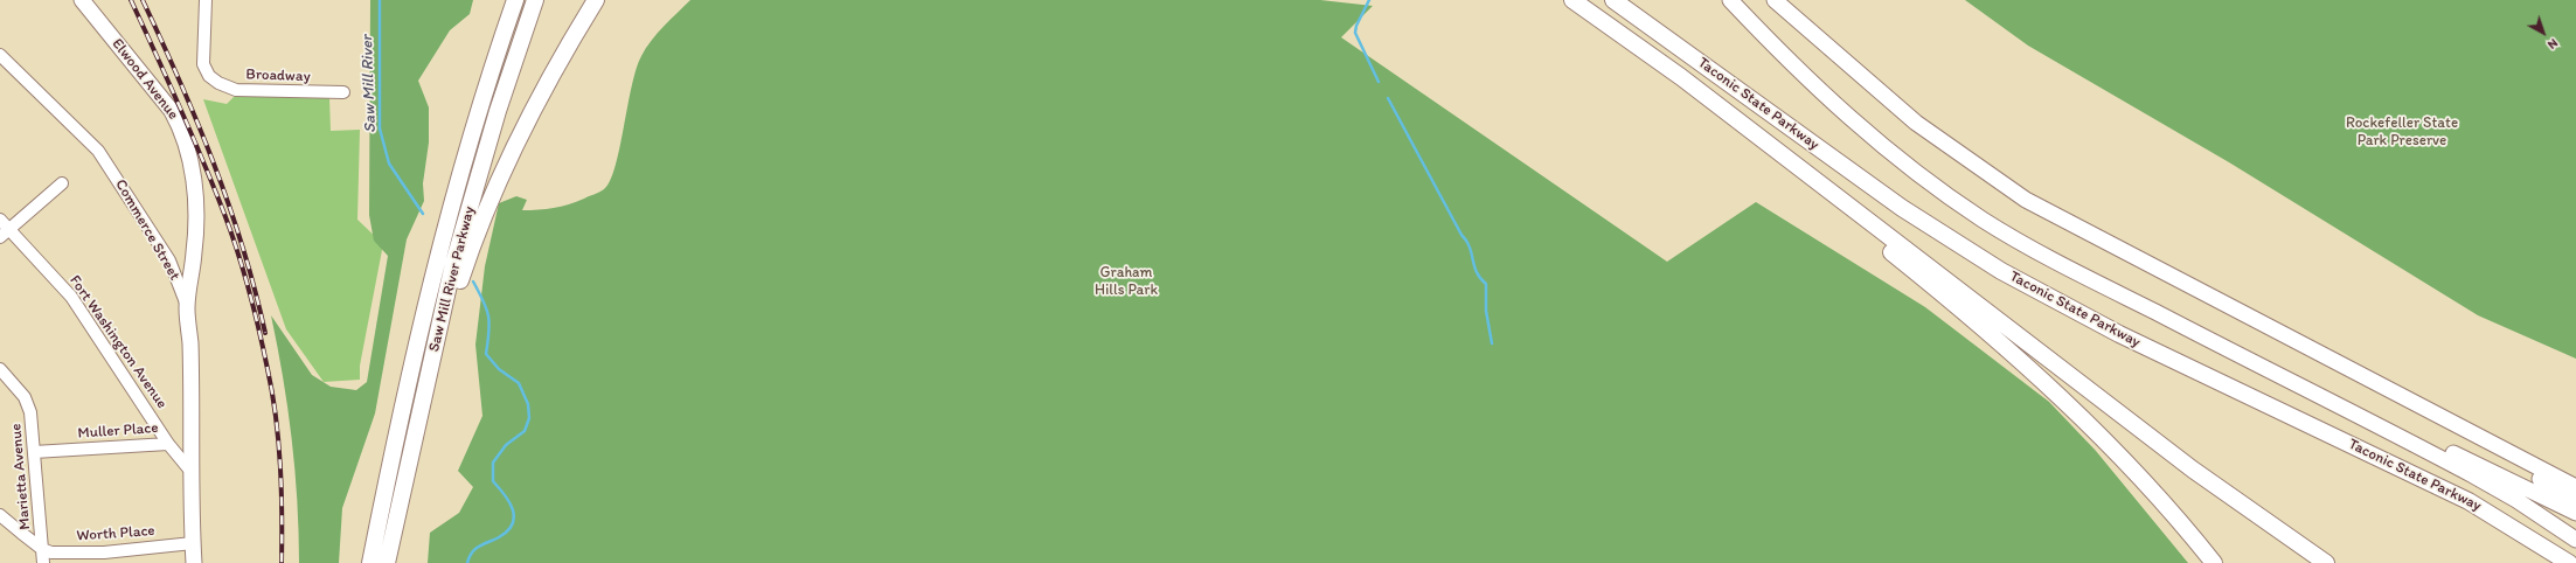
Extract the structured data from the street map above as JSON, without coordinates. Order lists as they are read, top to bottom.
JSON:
{
  "streets": {
    "highway": ["Taconic State Parkway", "Saw Mill River Parkway"],
    "main road": ["Elwood Avenue", "Commerce Street"],
    "street": [
      "Broadway",
      "Fort Washington Avenue",
      "Muller Place",
      "Marietta Avenue",
      "Worth Place"
    ]
  },
  "crossings": [
    ["Elwood Avenue", "Commerce Street"],
    ["Commerce Street", "Muller Place"],
    ["Commerce Street", "Worth Place"],
    ["Fort Washington Avenue", "Muller Place"],
    ["Muller Place", "Marietta Avenue"],
    ["Marietta Avenue", "Worth Place"]
  ],
  "water": ["Saw Mill River"],
  "parks": ["Rockefeller State Park Preserve", "Graham Hills Park"],
  "north": "bottom right"
}
